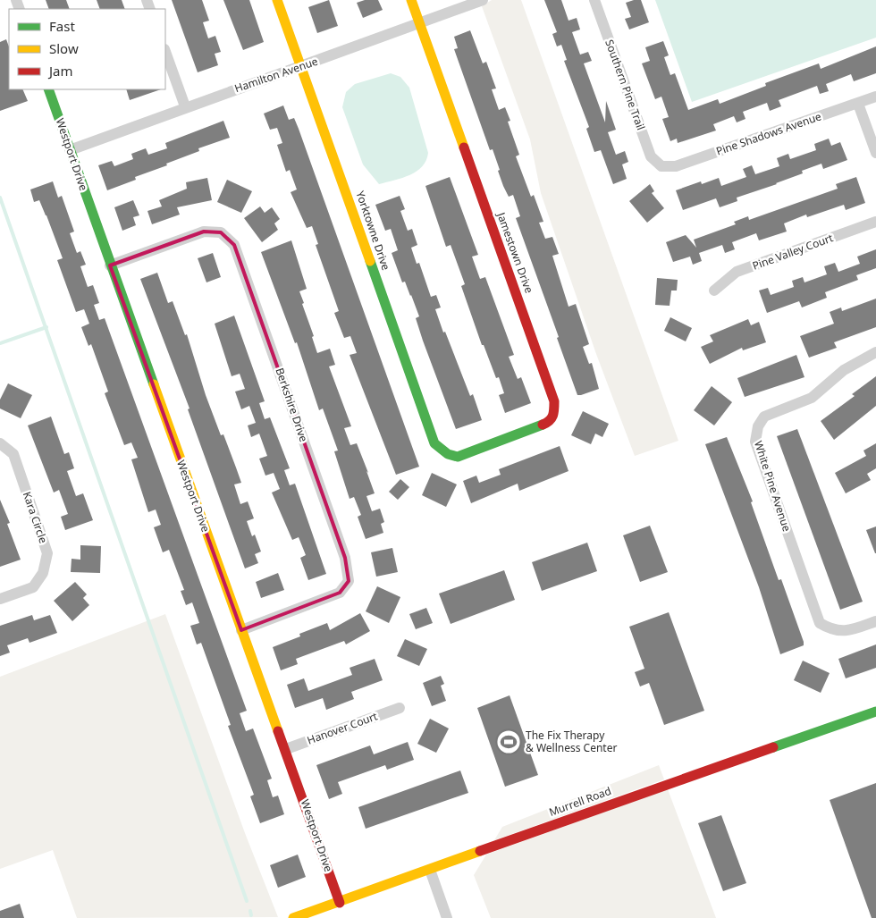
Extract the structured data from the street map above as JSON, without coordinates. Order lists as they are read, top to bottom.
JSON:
{
  "streets": {
    "street": [
      "Hamilton Avenue",
      "Southern Pine Trail",
      "Pine Shadows Avenue",
      "Westport Drive",
      "Yorktowne Drive",
      "Pine Valley Court",
      "Jamestown Drive",
      "Berkshire Drive",
      "White Pine Avenue",
      "Kara Circle",
      "Hanover Court",
      "Murrell Road"
    ]
  },
  "crossings": [
    ["Hamilton Avenue", "Westport Drive"],
    ["Hamilton Avenue", "Yorktowne Drive"],
    ["Hamilton Avenue", "Jamestown Drive"],
    ["Southern Pine Trail", "Pine Shadows Avenue"],
    ["Westport Drive", "Berkshire Drive"],
    ["Westport Drive", "Hanover Court"],
    ["Westport Drive", "Murrell Road"],
    ["Yorktowne Drive", "Jamestown Drive"]
  ],
  "places": {
    "sports": ["The Fix Therapy & Wellness Center"]
  },
  "legend": ["Fast", "Slow", "Jam"]
}
